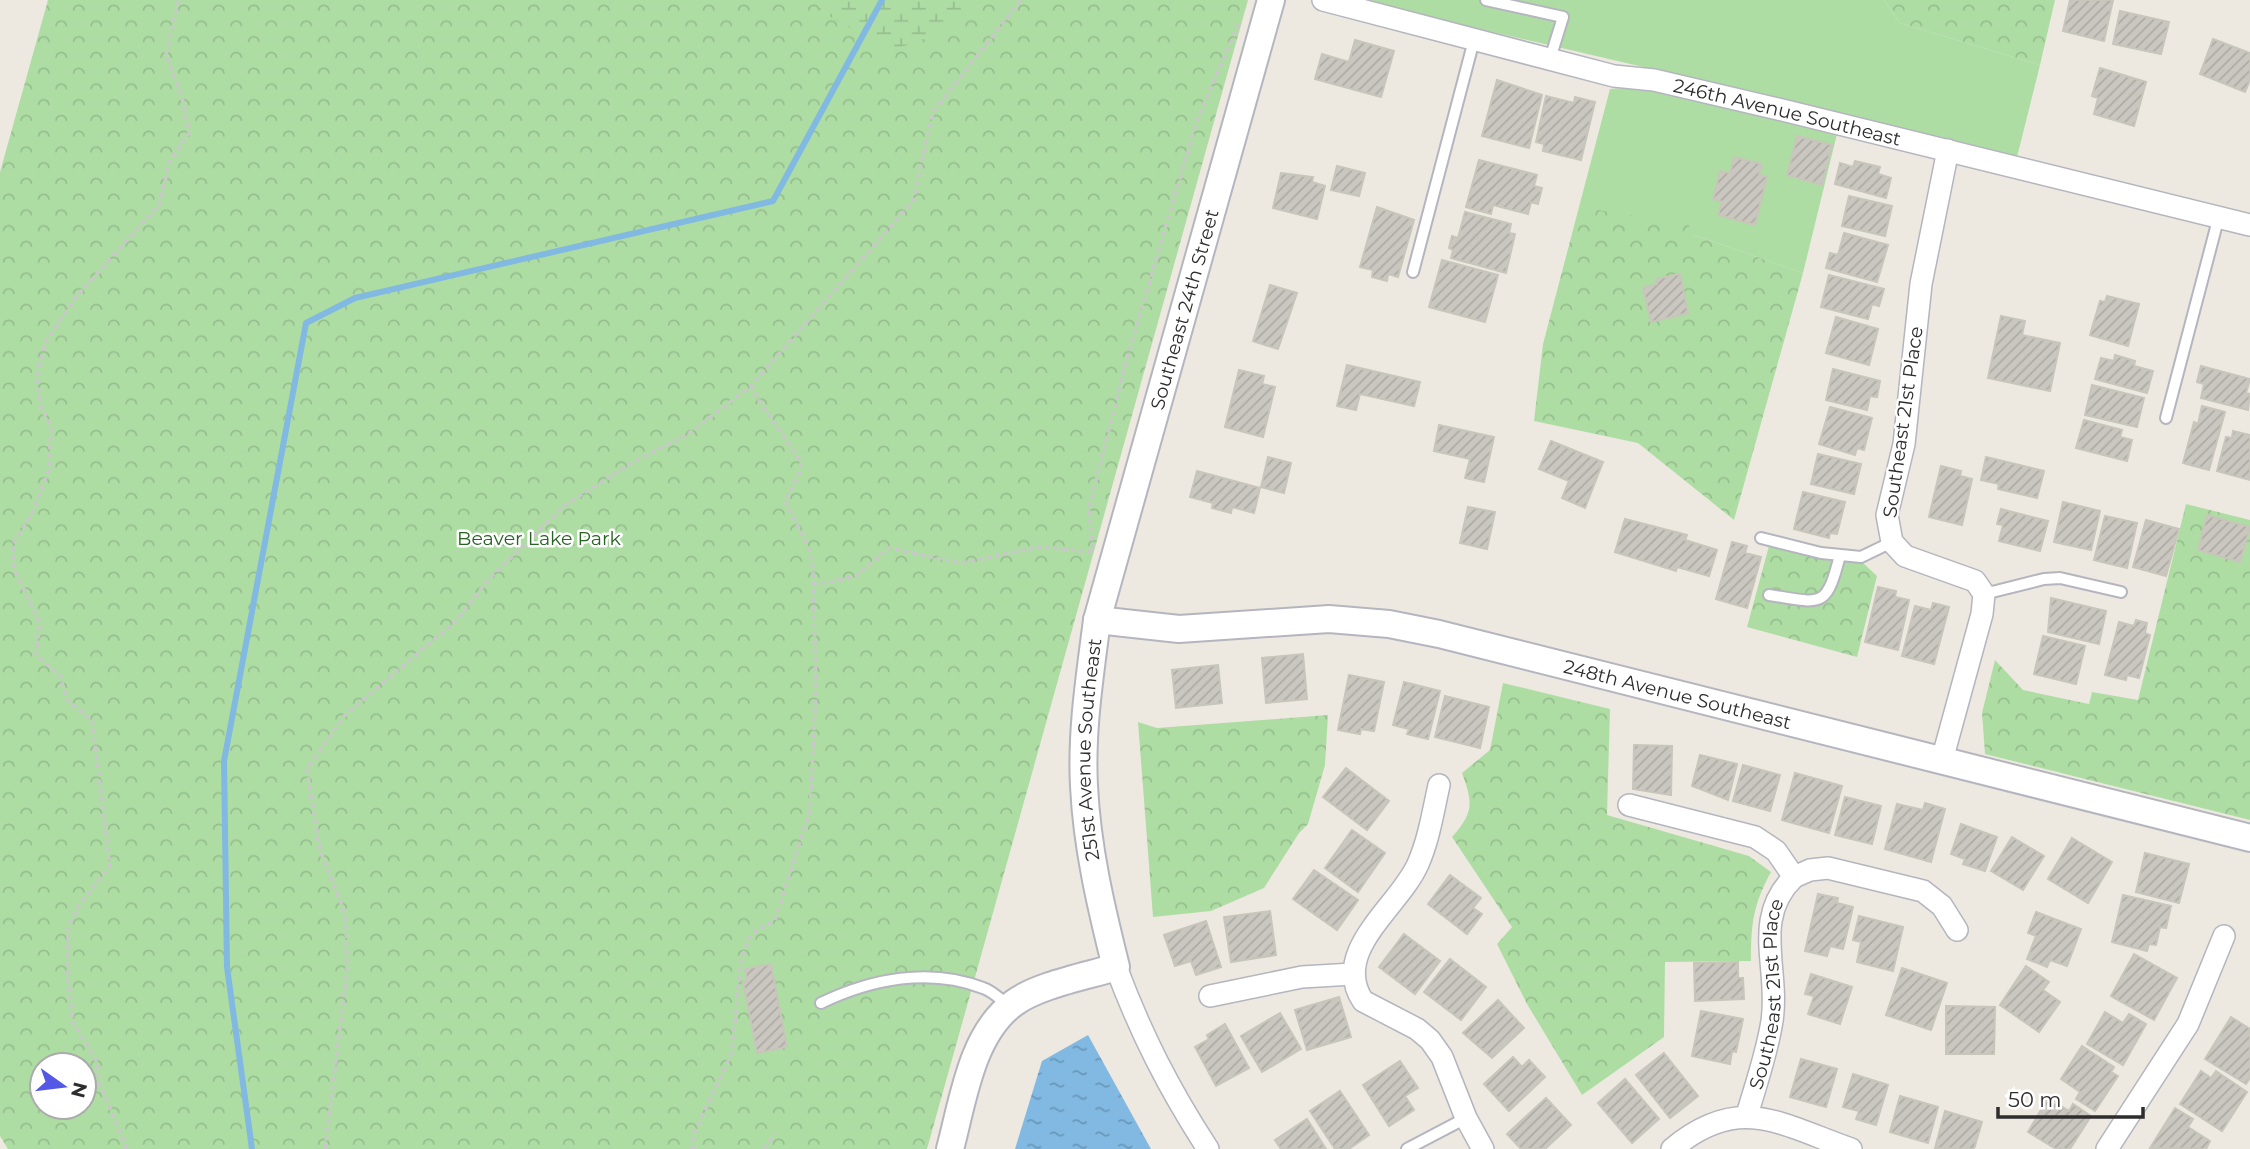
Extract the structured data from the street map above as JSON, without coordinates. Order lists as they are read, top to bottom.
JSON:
{
  "streets": {
    "street": [
      "246th Avenue Southeast",
      "Southeast 24th Street",
      "Southeast 21st Place",
      "248th Avenue Southeast",
      "251st Avenue Southeast"
    ]
  },
  "crossings": [
    ["246th Avenue Southeast", "Southeast 21st Place"],
    ["Southeast 24th Street", "248th Avenue Southeast"],
    ["Southeast 24th Street", "251st Avenue Southeast"],
    ["248th Avenue Southeast", "251st Avenue Southeast"]
  ],
  "parks": ["Beaver Lake Park"],
  "scale_bar": "50 m",
  "north": "right"
}
